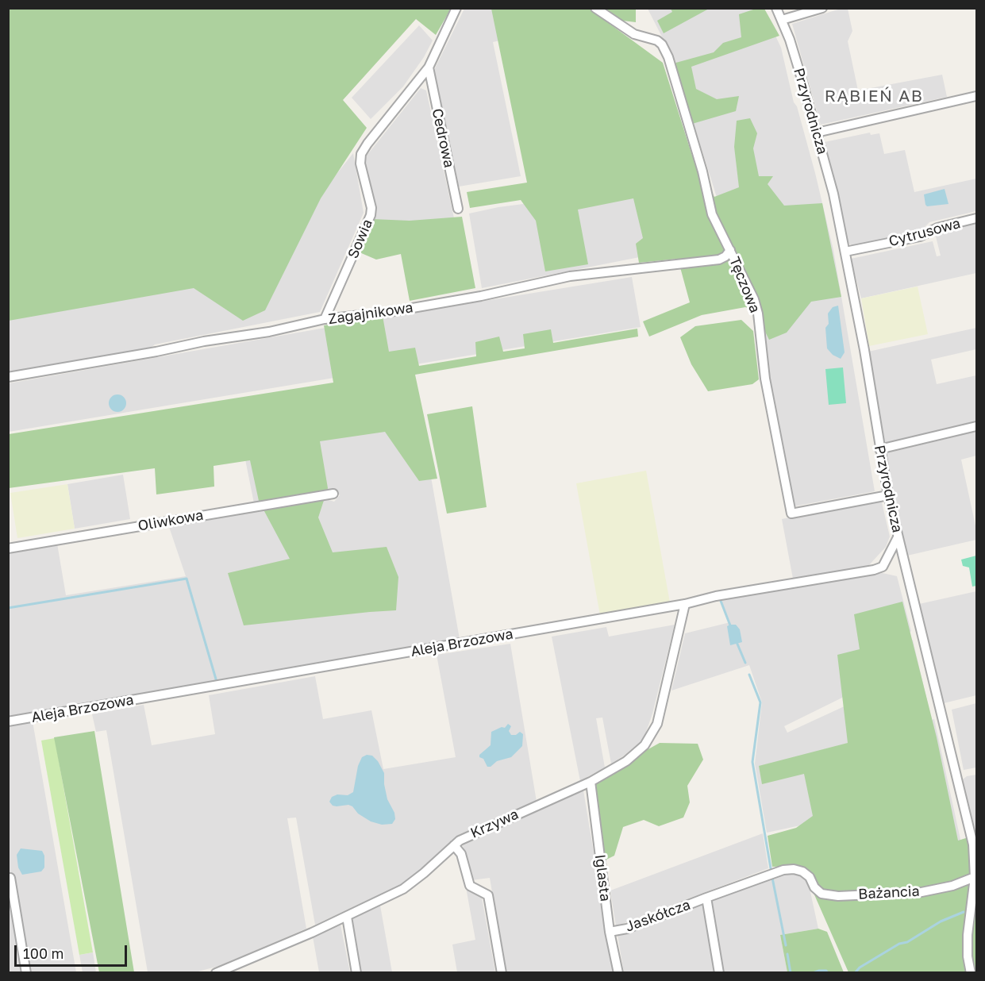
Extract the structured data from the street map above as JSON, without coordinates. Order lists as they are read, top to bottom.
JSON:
{
  "streets": {
    "street": [
      "Przyrodnicza",
      "Cedrowa",
      "Cytrusowa",
      "Sowia",
      "Tęczowa",
      "Zagajnikowa",
      "Oliwkowa",
      "Aleja Brzozowa",
      "Krzywa",
      "Iglasta",
      "Bażancia",
      "Jaskółcza"
    ]
  },
  "crossings": [
    ["Przyrodnicza", "Cytrusowa"],
    ["Przyrodnicza", "Tęczowa"],
    ["Przyrodnicza", "Aleja Brzozowa"],
    ["Przyrodnicza", "Bażancia"],
    ["Cedrowa", "Sowia"],
    ["Sowia", "Zagajnikowa"],
    ["Tęczowa", "Zagajnikowa"],
    ["Aleja Brzozowa", "Krzywa"],
    ["Krzywa", "Iglasta"],
    ["Iglasta", "Jaskółcza"],
    ["Bażancia", "Jaskółcza"]
  ],
  "districts": ["RĄBIEŃ AB"],
  "scale_bar": "100 m"
}
